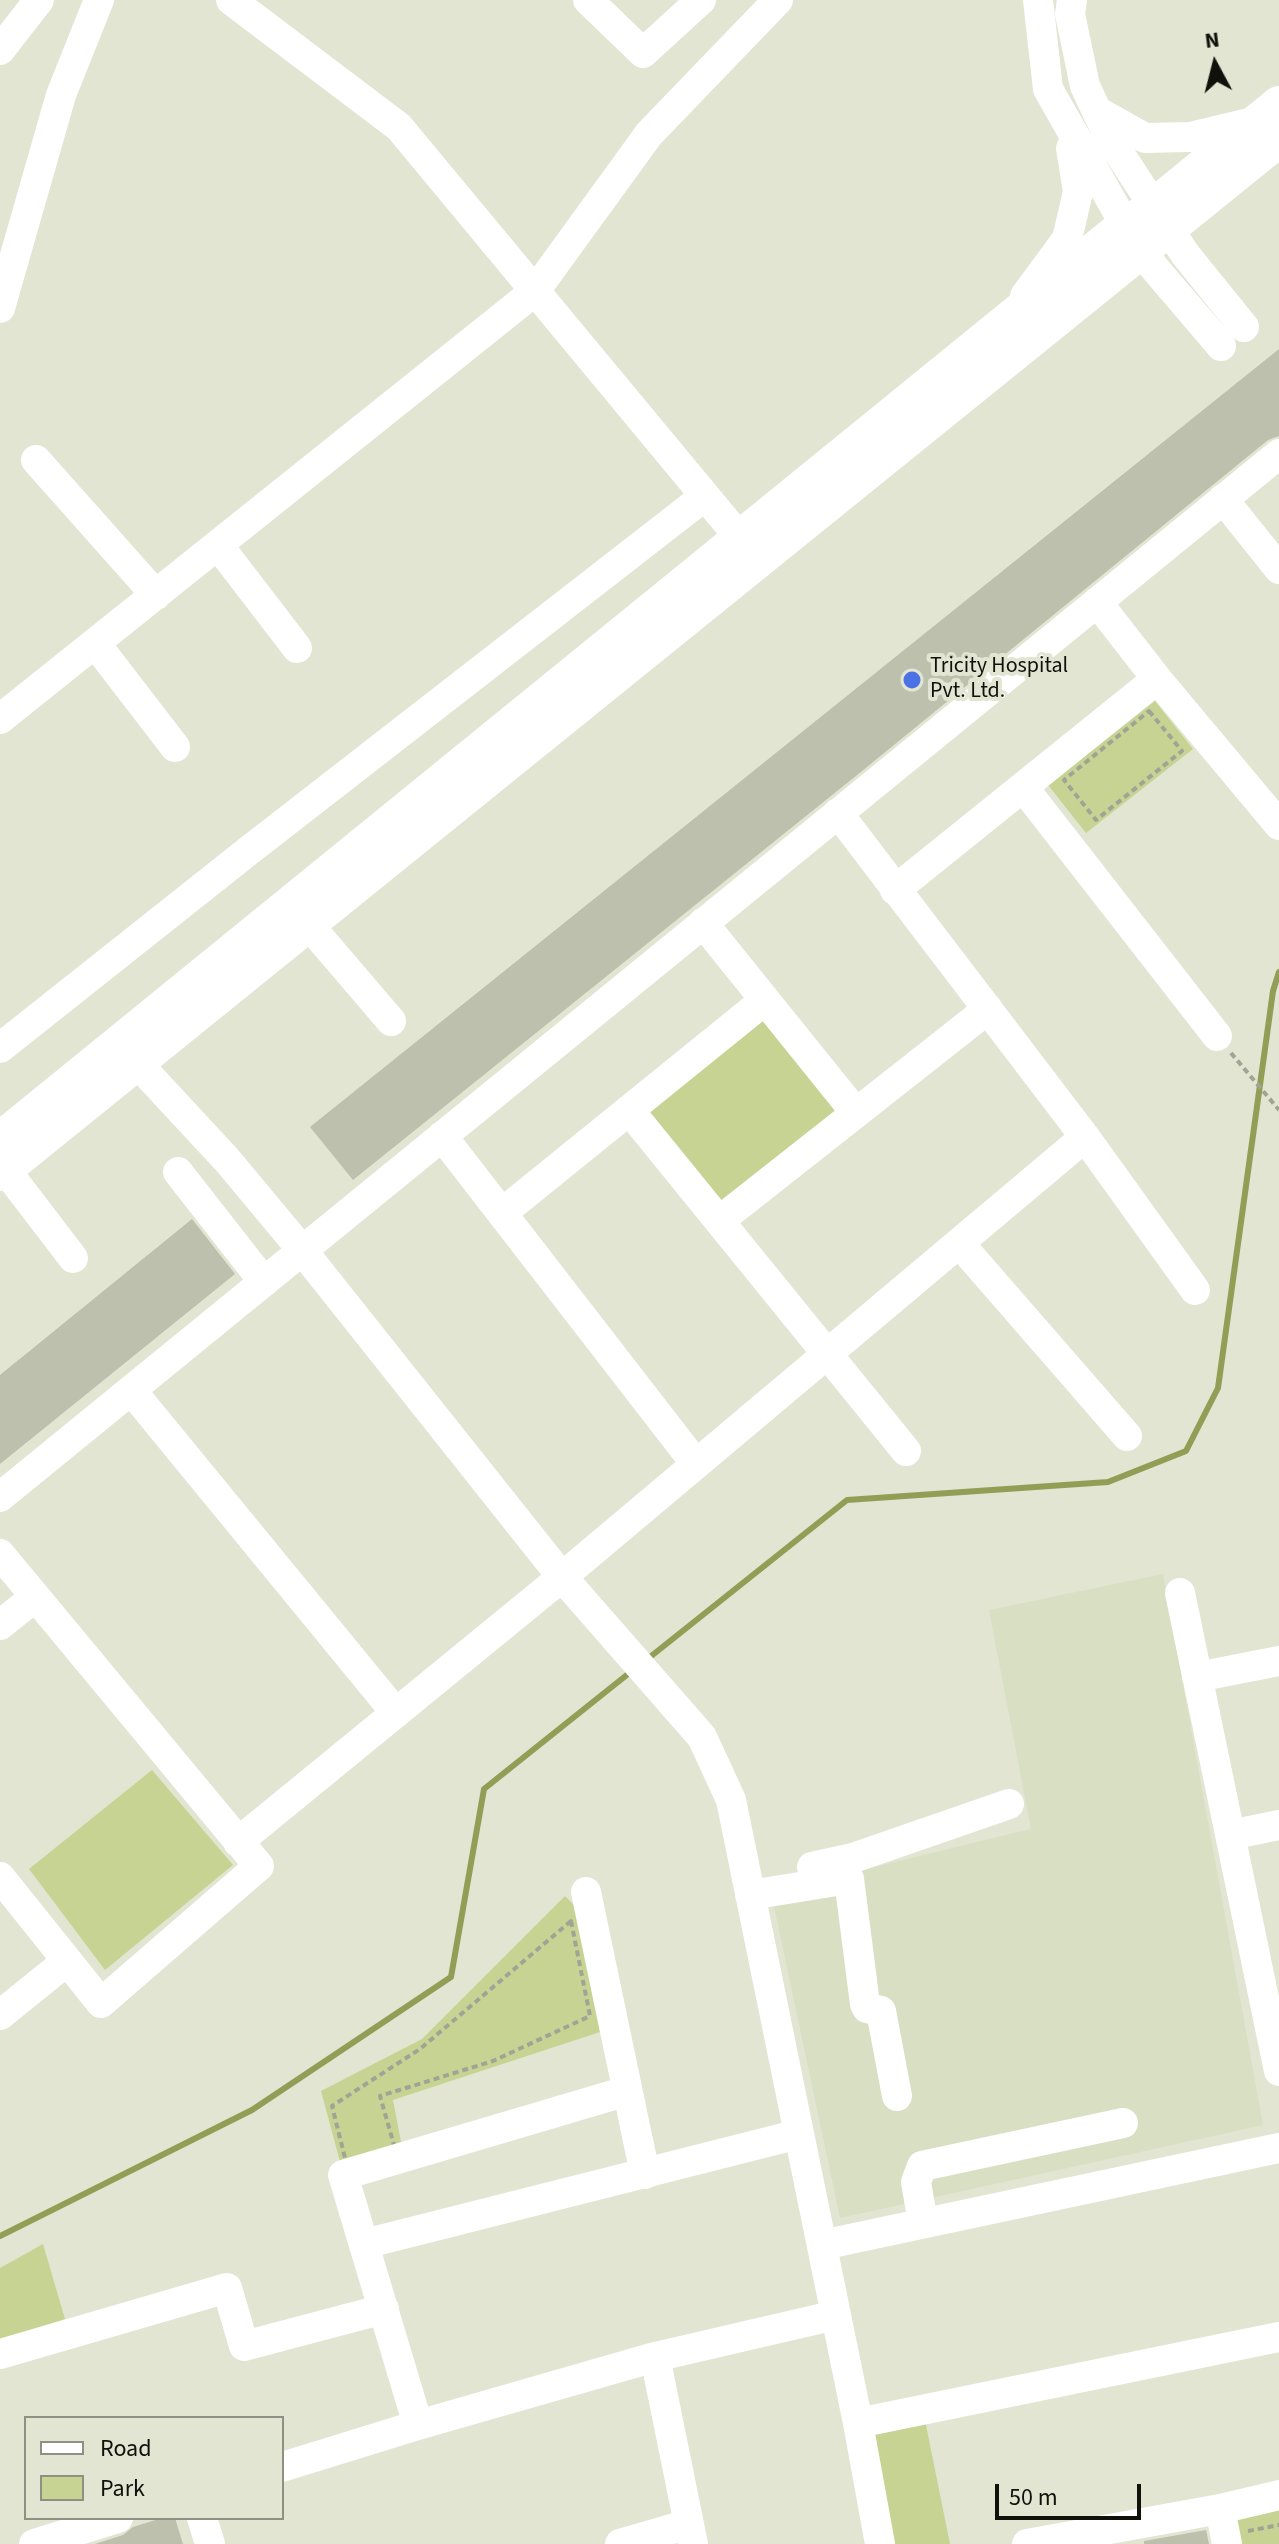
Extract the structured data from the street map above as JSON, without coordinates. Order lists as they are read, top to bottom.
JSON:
{
  "places": ["Tricity Hospital Pvt. Ltd."],
  "legend": ["Road", "Park"],
  "scale_bar": "50 m",
  "north": "top"
}
